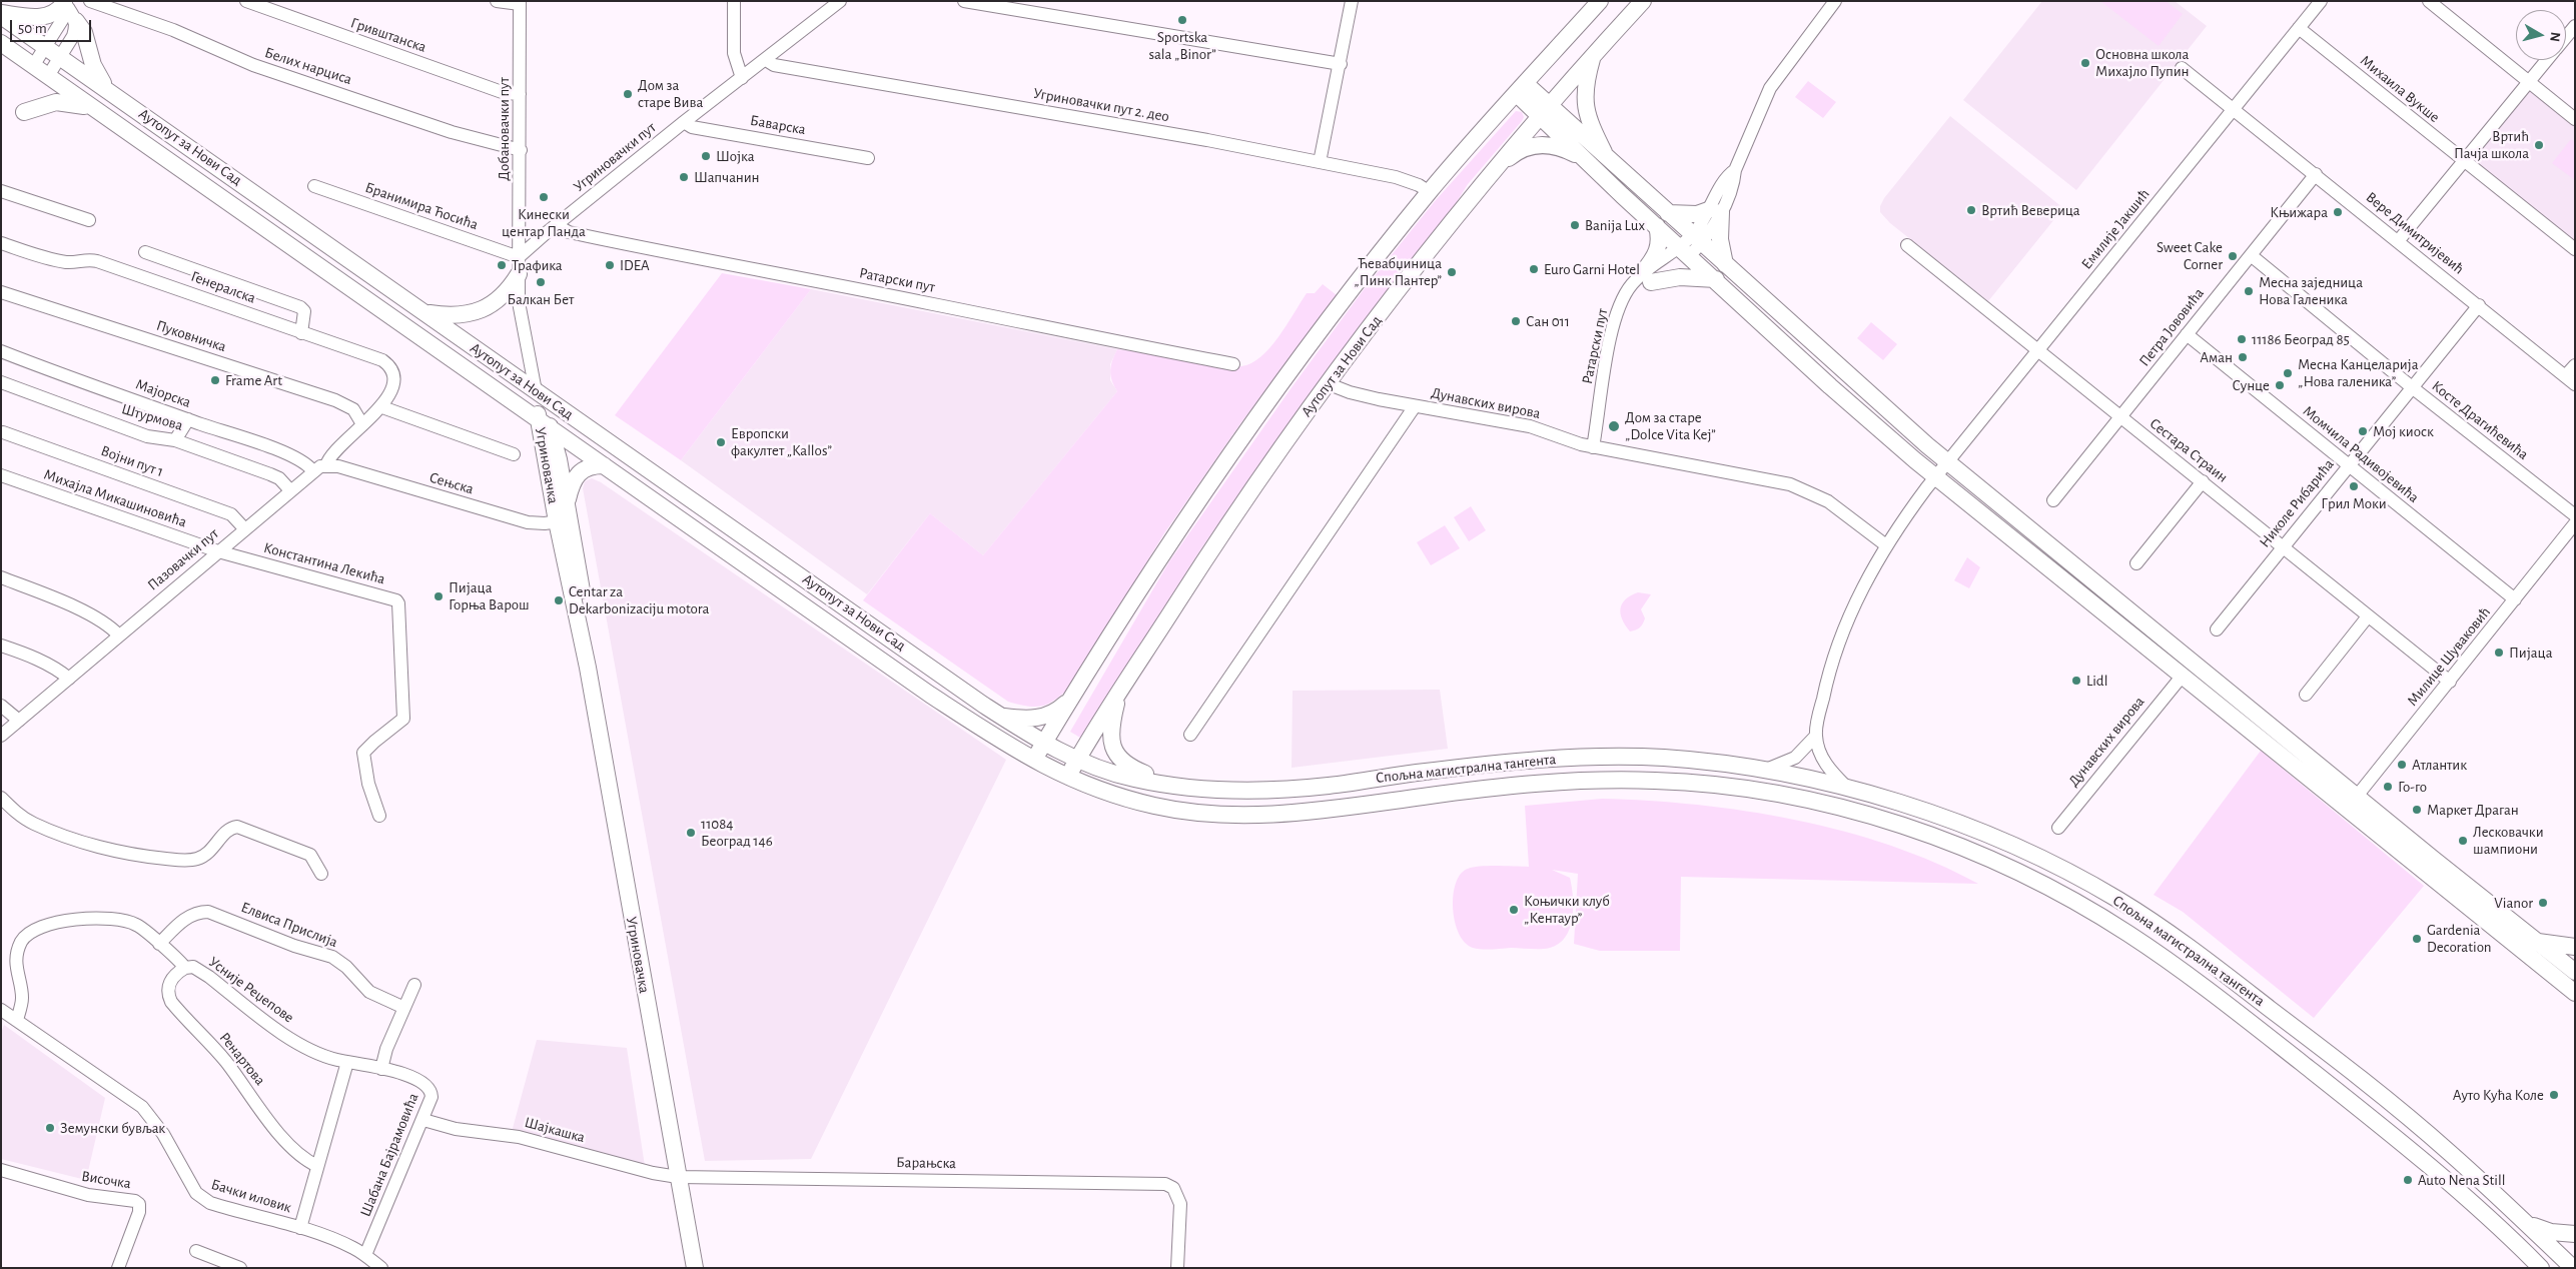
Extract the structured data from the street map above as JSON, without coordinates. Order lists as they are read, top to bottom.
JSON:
{
  "streets": {
    "main road": ["Аутопут за Нови Сад", "Угриновачка", "Спољна магистрална тангента"],
    "street": [
      "Гривштанска",
      "Белих нарциса",
      "Михаила Вукше",
      "Угриновачки пут 2. део",
      "Баварска",
      "Добановачки пут",
      "Угриновачки пут",
      "Бранимира Ћосића",
      "Емилије Јакшић",
      "Вере Димитријевић",
      "Ратарски пут",
      "Генералска",
      "Петра Јововића",
      "Пуковничка",
      "Мајорска",
      "Дунавских вирова",
      "Штурмова",
      "Косте Драгићевића",
      "Сестара Страин",
      "Момчила Радивојевића",
      "Војни пут 1",
      "Сењска",
      "Михајла Микашиновића",
      "Николе Рибарића",
      "Пазовачки пут",
      "Константина Лекића",
      "Милице Шуваковић",
      "Елвиса Прислија",
      "Усније Реџепове",
      "Ренартова",
      "Шајкашка",
      "Шабана Бајрамовића",
      "Барањска",
      "Височка",
      "Бачки иловик"
    ]
  },
  "crossings": [
    ["Гривштанска", "Добановачки пут"],
    ["Белих нарциса", "Добановачки пут"],
    ["Михаила Вукше", "Емилије Јакшић"],
    ["Угриновачки пут 2. део", "Угриновачки пут"],
    ["Баварска", "Угриновачки пут"],
    ["Добановачки пут", "Угриновачки пут"],
    ["Добановачки пут", "Бранимира Ћосића"],
    ["Аутопут за Нови Сад", "Дунавских вирова"],
    ["Аутопут за Нови Сад", "Угриновачка"],
    ["Аутопут за Нови Сад", "Спољна магистрална тангента"],
    ["Угриновачки пут", "Бранимира Ћосића"],
    ["Угриновачки пут", "Ратарски пут"],
    ["Емилије Јакшић", "Вере Димитријевић"],
    ["Емилије Јакшић", "Сестара Страин"],
    ["Вере Димитријевић", "Петра Јововића"],
    ["Вере Димитријевић", "Николе Рибарића"],
    ["Ратарски пут", "Дунавских вирова"],
    ["Петра Јововића", "Косте Драгићевића"],
    ["Петра Јововића", "Сестара Страин"],
    ["Петра Јововића", "Момчила Радивојевића"],
    ["Мајорска", "Пазовачки пут"],
    ["Штурмова", "Пазовачки пут"],
    ["Косте Драгићевића", "Николе Рибарића"],
    ["Сестара Страин", "Николе Рибарића"],
    ["Сестара Страин", "Милице Шуваковић"],
    ["Момчила Радивојевића", "Николе Рибарића"],
    ["Момчила Радивојевића", "Милице Шуваковић"],
    ["Војни пут 1", "Пазовачки пут"],
    ["Угриновачка", "Сењска"],
    ["Угриновачка", "Шајкашка"],
    ["Угриновачка", "Барањска"],
    ["Сењска", "Пазовачки пут"],
    ["Михајла Микашиновића", "Пазовачки пут"],
    ["Михајла Микашиновића", "Константина Лекића"],
    ["Пазовачки пут", "Константина Лекића"],
    ["Елвиса Прислија", "Усније Реџепове"],
    ["Усније Реџепове", "Ренартова"],
    ["Усније Реџепове", "Шабана Бајрамовића"],
    ["Усније Реџепове", "Бачки иловик"],
    ["Шајкашка", "Шабана Бајрамовића"],
    ["Шајкашка", "Барањска"],
    ["Шабана Бајрамовића", "Бачки иловик"]
  ],
  "places": [
    "Sportska sala „Binor”",
    "Основна школа Михајло Пупин",
    "Дом за старе Вива",
    "Вртић Пачја школа",
    "Шојка",
    "Шапчанин",
    "Кинески центар Панда",
    "Вртић Веверица",
    "Књижара",
    "Banija Lux",
    "Sweet Cake Corner",
    "Трафика",
    "IDEA",
    "Euro Garni Hotel",
    "Ћевабџиница „Пинк Пантер”",
    "Балкан Бет",
    "Месна заједница Нова Галеника",
    "Сан 011",
    "11186 Београд 85",
    "Аман",
    "Месна Канцеларија „Нова галеника”",
    "Frame Art",
    "Сунце",
    "Дом за старе „Dolce Vita Kej”",
    "Мој киоск",
    "Европски факултет „Kallos”",
    "Грил Моки",
    "Пијаца Горња Варош",
    "Centar za Dekarbonizaciju motora",
    "Пијаца",
    "Lidl",
    "Атлантик",
    "Го-го",
    "Маркет Драган",
    "11084 Београд 146",
    "Лесковачки шампиони",
    "Vianor",
    "Коњички клуб „Кентаур”",
    "Gardenia Decoration",
    "Ауто Кућа Коле",
    "Земунски бувљак",
    "Auto Nena Still"
  ],
  "scale_bar": "50 m",
  "north": "right"
}
